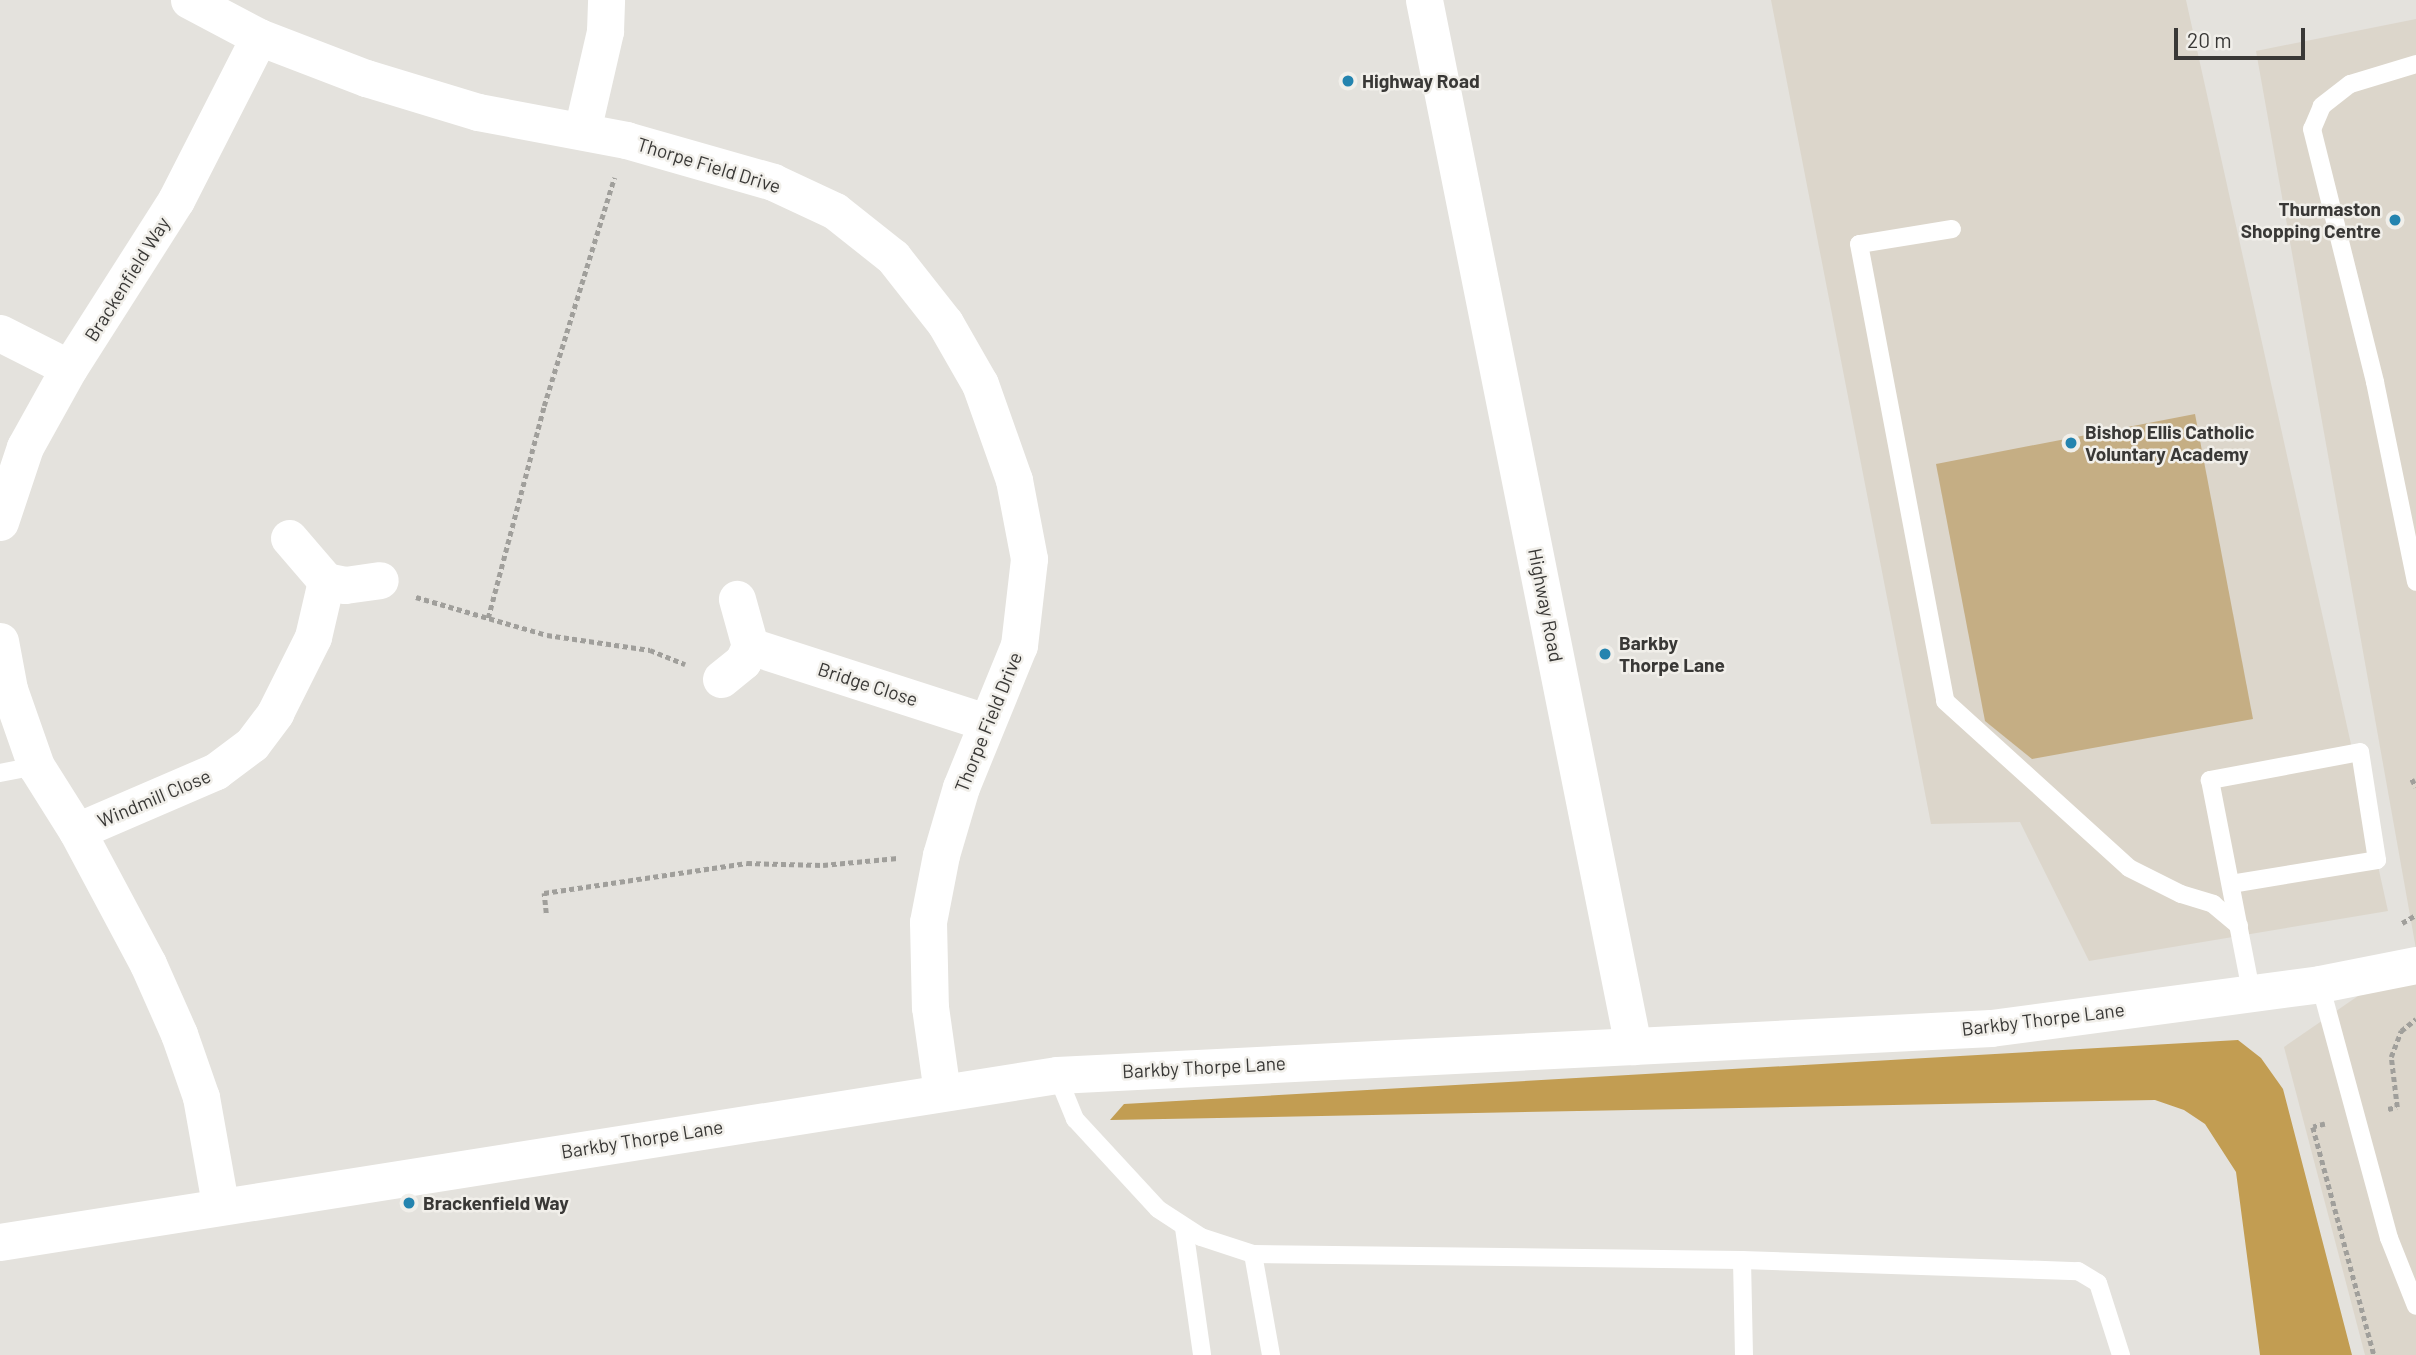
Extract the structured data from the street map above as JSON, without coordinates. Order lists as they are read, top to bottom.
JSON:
{
  "streets": {
    "street": [
      "Thorpe Field Drive",
      "Brackenfield Way",
      "Highway Road",
      "Bridge Close",
      "Windmill Close",
      "Barkby Thorpe Lane"
    ]
  },
  "crossings": [
    ["Thorpe Field Drive", "Brackenfield Way"],
    ["Thorpe Field Drive", "Bridge Close"],
    ["Thorpe Field Drive", "Barkby Thorpe Lane"],
    ["Highway Road", "Barkby Thorpe Lane"]
  ],
  "places": [
    "Highway Road",
    "Thurmaston Shopping Centre",
    "Bishop Ellis Catholic Voluntary Academy",
    "Barkby Thorpe Lane",
    "Brackenfield Way"
  ],
  "scale_bar": "20 m"
}
